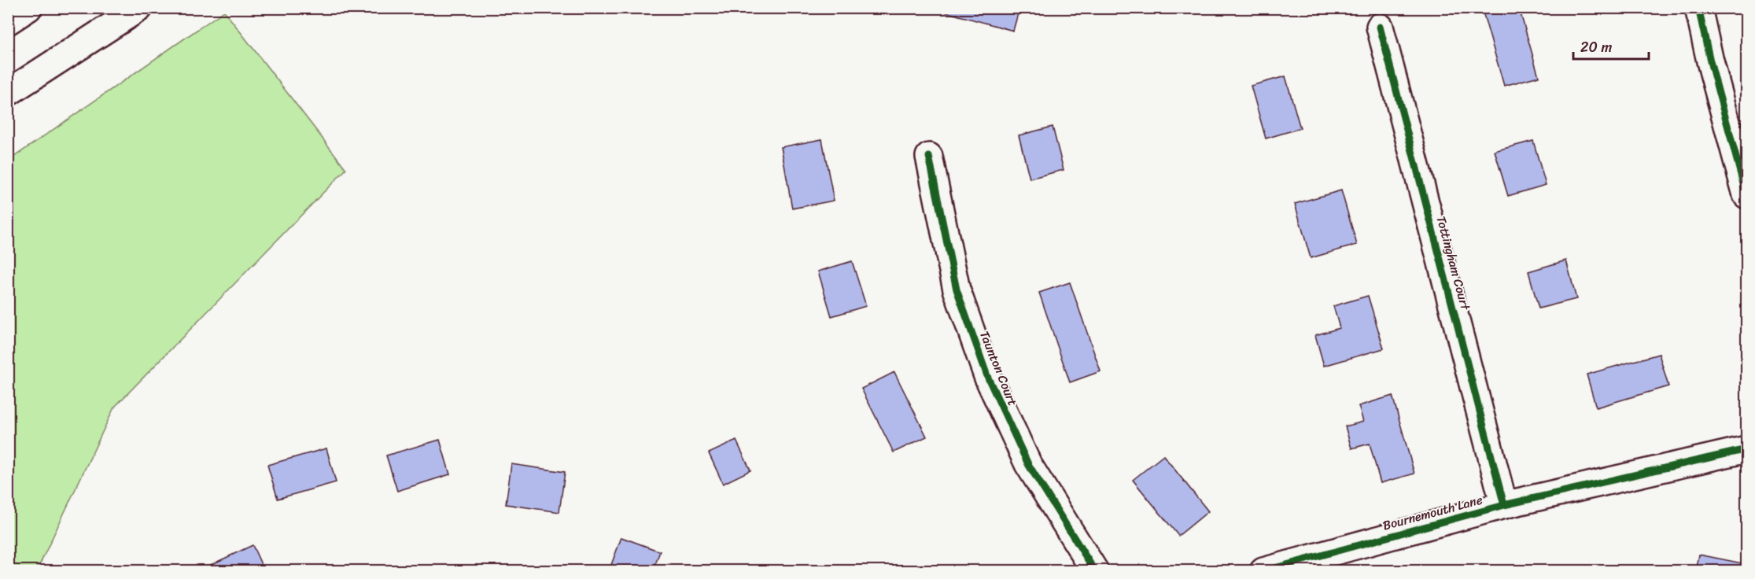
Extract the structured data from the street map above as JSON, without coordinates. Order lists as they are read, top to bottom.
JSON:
{
  "streets": {
    "street": ["Tottingham Court", "Taunton Court", "Bournemouth Lane"]
  },
  "crossings": [
    ["Tottingham Court", "Bournemouth Lane"]
  ],
  "scale_bar": "20 m"
}
